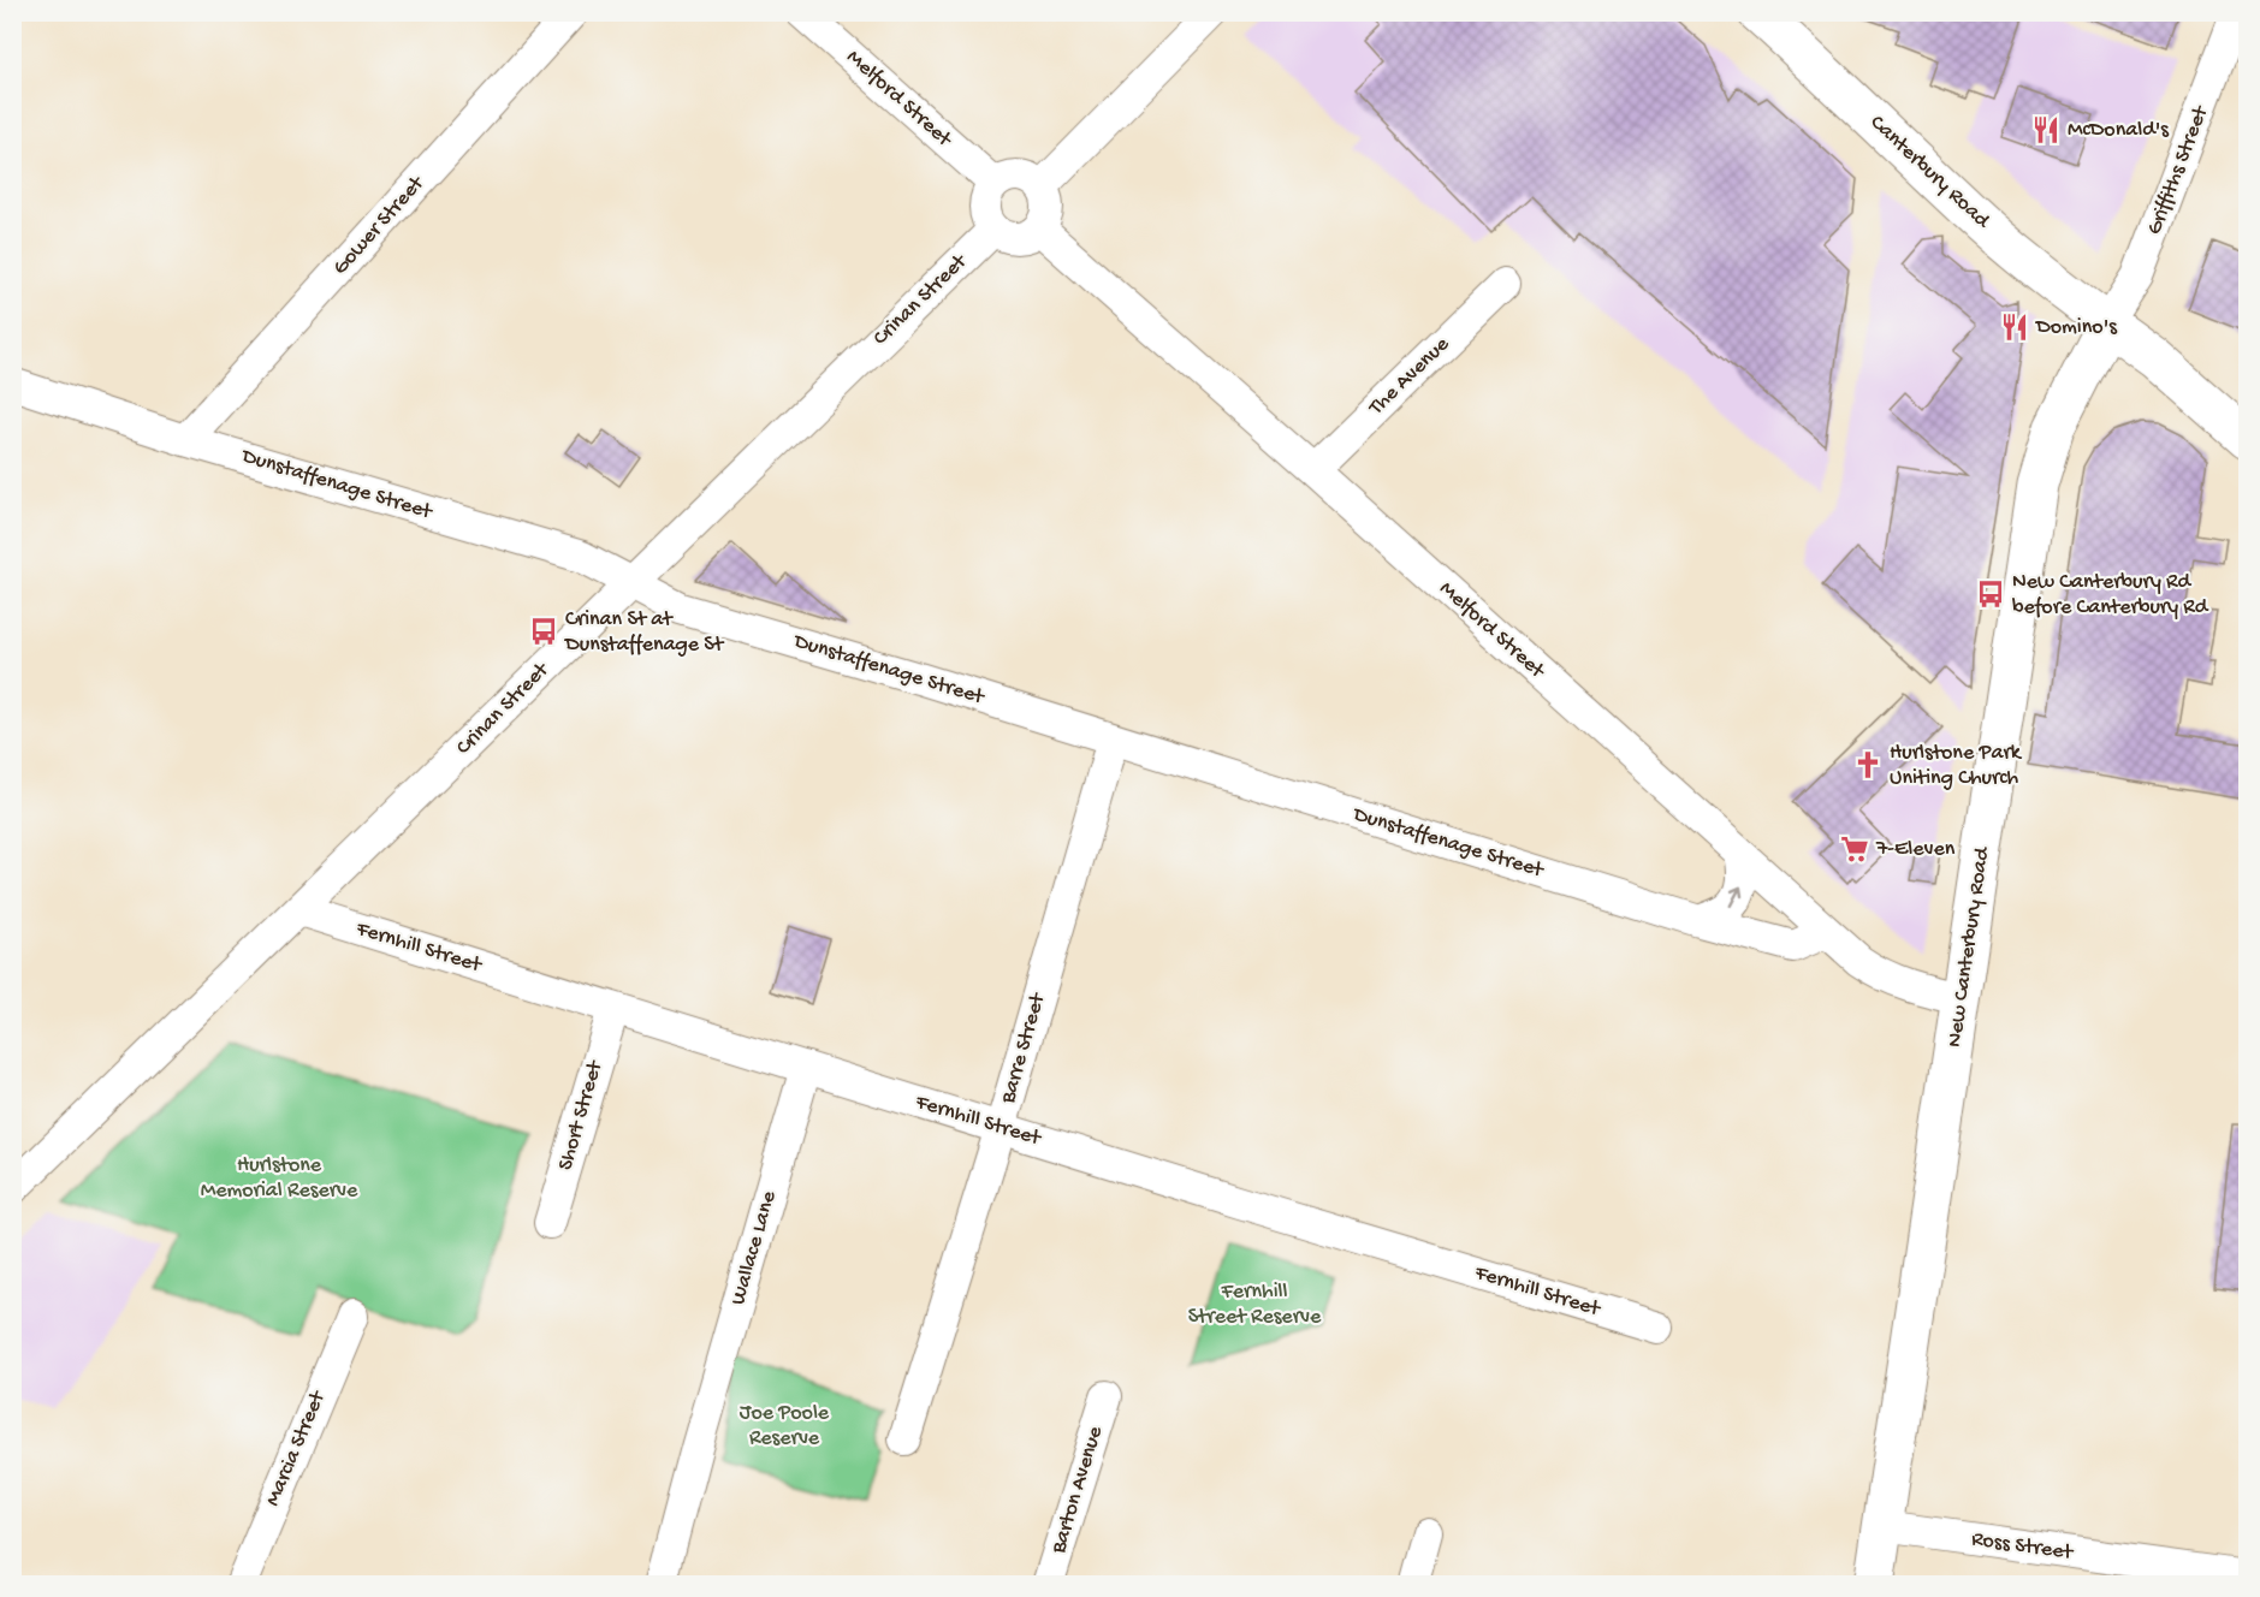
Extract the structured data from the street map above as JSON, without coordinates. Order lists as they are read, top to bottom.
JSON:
{
  "streets": {
    "main road": ["Canterbury Road", "New Canterbury Road"],
    "street": [
      "Melford Street",
      "Griffiths Street",
      "Gower Street",
      "Crinan Street",
      "The Avenue",
      "Dunstaffenage Street",
      "Fernhill Street",
      "Barre Street",
      "Short Street",
      "Wallace Lane",
      "Marcia Street",
      "Barton Avenue",
      "Ross Street"
    ]
  },
  "crossings": [
    ["Melford Street", "Crinan Street"],
    ["Melford Street", "The Avenue"],
    ["Melford Street", "Dunstaffenage Street"],
    ["Melford Street", "New Canterbury Road"],
    ["Griffiths Street", "Canterbury Road"],
    ["Griffiths Street", "New Canterbury Road"],
    ["Canterbury Road", "New Canterbury Road"],
    ["Gower Street", "Dunstaffenage Street"],
    ["Crinan Street", "Dunstaffenage Street"],
    ["Crinan Street", "Fernhill Street"],
    ["Dunstaffenage Street", "Barre Street"],
    ["Fernhill Street", "Barre Street"],
    ["Fernhill Street", "Short Street"],
    ["Fernhill Street", "Wallace Lane"],
    ["New Canterbury Road", "Ross Street"]
  ],
  "parks": ["Hurlstone Memorial Reserve", "Fernhill Street Reserve", "Joe Poole Reserve"],
  "places": {
    "restaurant": ["McDonald's", "Domino's"],
    "bus stop": ["New Canterbury Rd before Canterbury Rd", "Crinan St at Dunstaffenage St"],
    "church": ["Hurlstone Park Uniting Church"],
    "supermarket": ["7-Eleven"]
  }
}
